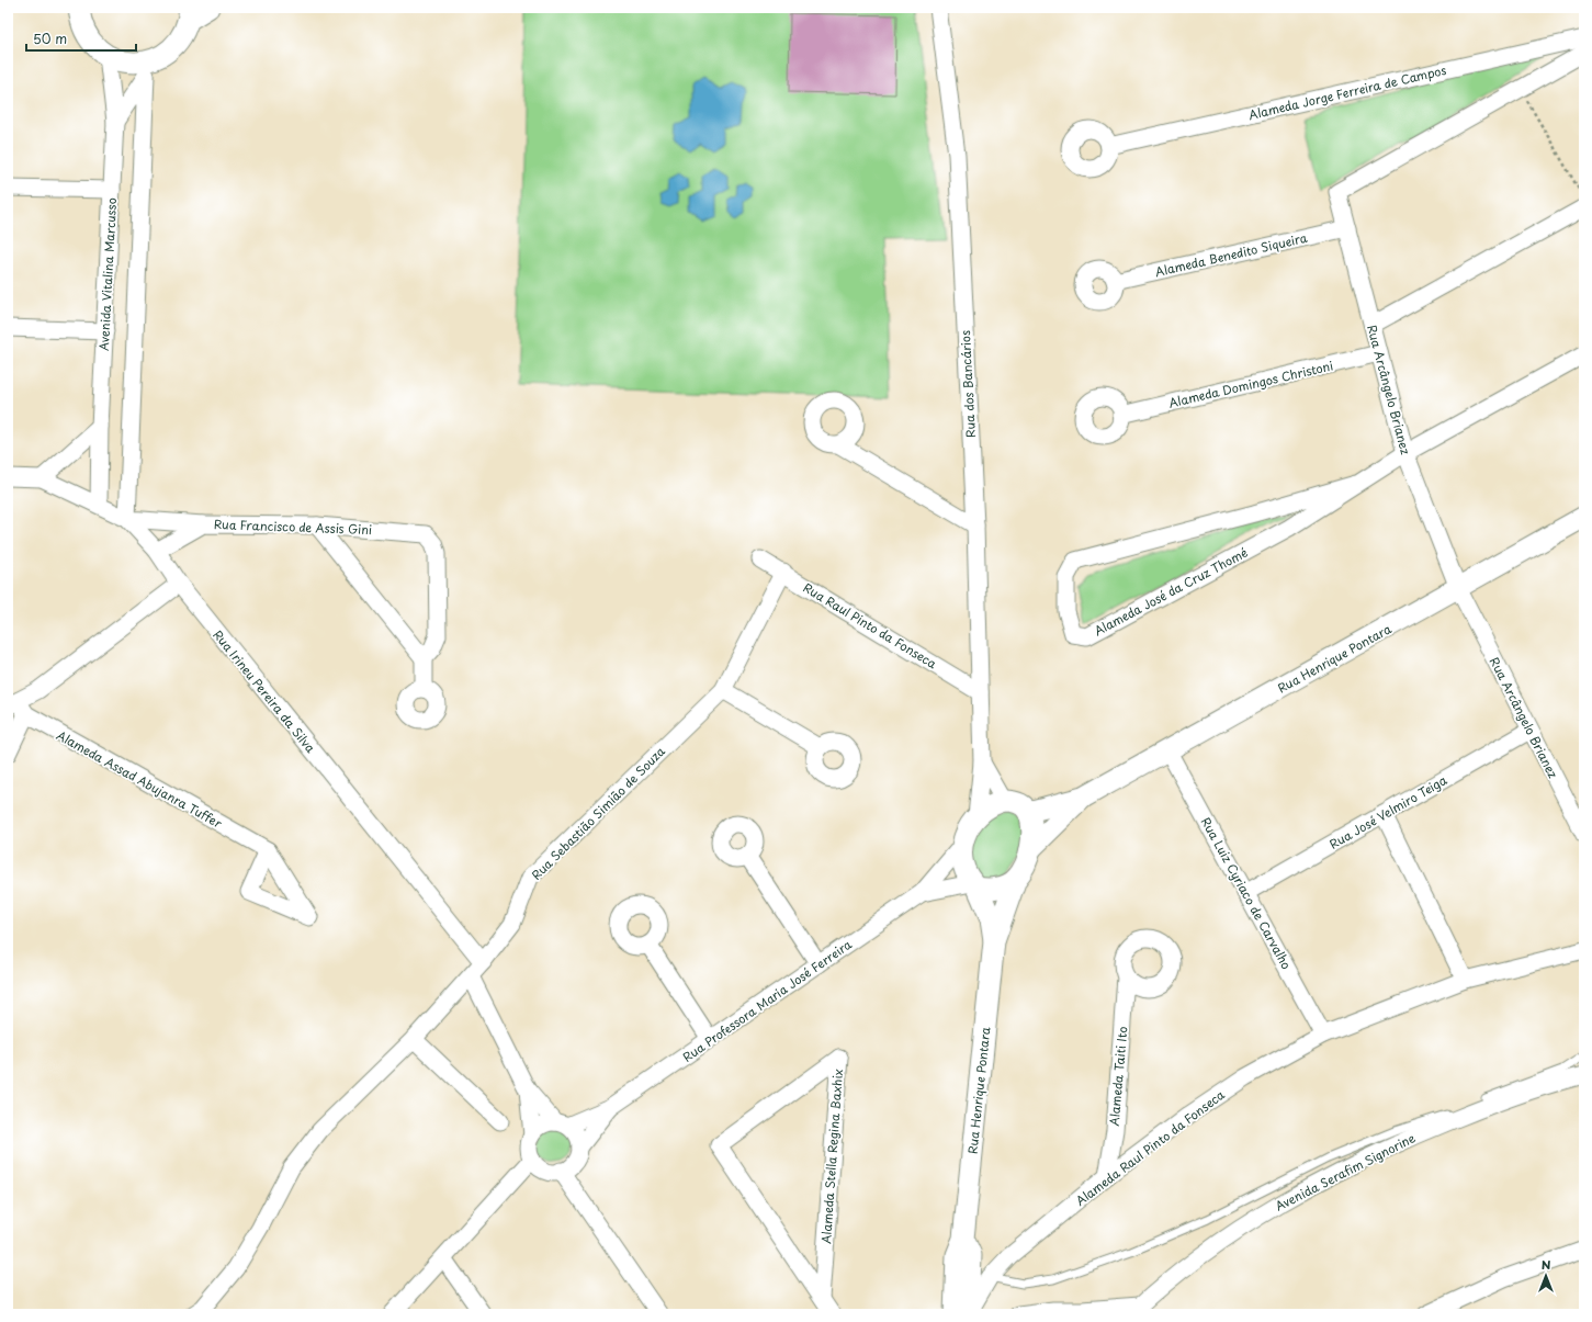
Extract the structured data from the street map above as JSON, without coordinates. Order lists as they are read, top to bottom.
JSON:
{
  "streets": {
    "street": [
      "Alameda Jorge Ferreira de Campos",
      "Alameda Benedito Siqueira",
      "Avenida Vitalina Marcusso",
      "Rua dos Bancários",
      "Alameda Domingos Christoni",
      "Rua Arcângelo Brianez",
      "Rua Francisco de Assis Gini",
      "Alameda José da Cruz Thomé",
      "Rua Raul Pinto da Fonseca",
      "Rua Henrique Pontara",
      "Rua Irineu Pereira da Silva",
      "Alameda Assad Abujanra Tuffer",
      "Rua José Velmiro Teiga",
      "Rua Sebastião Simião de Souza",
      "Rua Luiz Cyriaco de Carvalho",
      "Rua Professora Maria José Ferreira",
      "Alameda Taiti Ito",
      "Alameda Raul Pinto da Fonseca",
      "Alameda Stella Regina Baxhix",
      "Avenida Serafim Signorine"
    ]
  },
  "crossings": [
    ["Alameda Benedito Siqueira", "Rua Arcângelo Brianez"],
    ["Avenida Vitalina Marcusso", "Rua Irineu Pereira da Silva"],
    ["Rua dos Bancários", "Rua Raul Pinto da Fonseca"],
    ["Rua dos Bancários", "Rua Henrique Pontara"],
    ["Rua dos Bancários", "Rua Professora Maria José Ferreira"],
    ["Alameda Domingos Christoni", "Rua Arcângelo Brianez"],
    ["Rua Arcângelo Brianez", "Alameda José da Cruz Thomé"],
    ["Rua Arcângelo Brianez", "Rua Henrique Pontara"],
    ["Rua Arcângelo Brianez", "Rua José Velmiro Teiga"],
    ["Rua Francisco de Assis Gini", "Rua Irineu Pereira da Silva"],
    ["Rua Raul Pinto da Fonseca", "Rua Sebastião Simião de Souza"],
    ["Rua Henrique Pontara", "Rua Luiz Cyriaco de Carvalho"],
    ["Rua Henrique Pontara", "Rua Professora Maria José Ferreira"],
    ["Rua Henrique Pontara", "Alameda Raul Pinto da Fonseca"],
    ["Rua Irineu Pereira da Silva", "Rua Sebastião Simião de Souza"],
    ["Rua José Velmiro Teiga", "Rua Luiz Cyriaco de Carvalho"],
    ["Rua Luiz Cyriaco de Carvalho", "Alameda Raul Pinto da Fonseca"],
    ["Alameda Taiti Ito", "Alameda Raul Pinto da Fonseca"]
  ],
  "scale_bar": "50 m",
  "north": "top"
}
